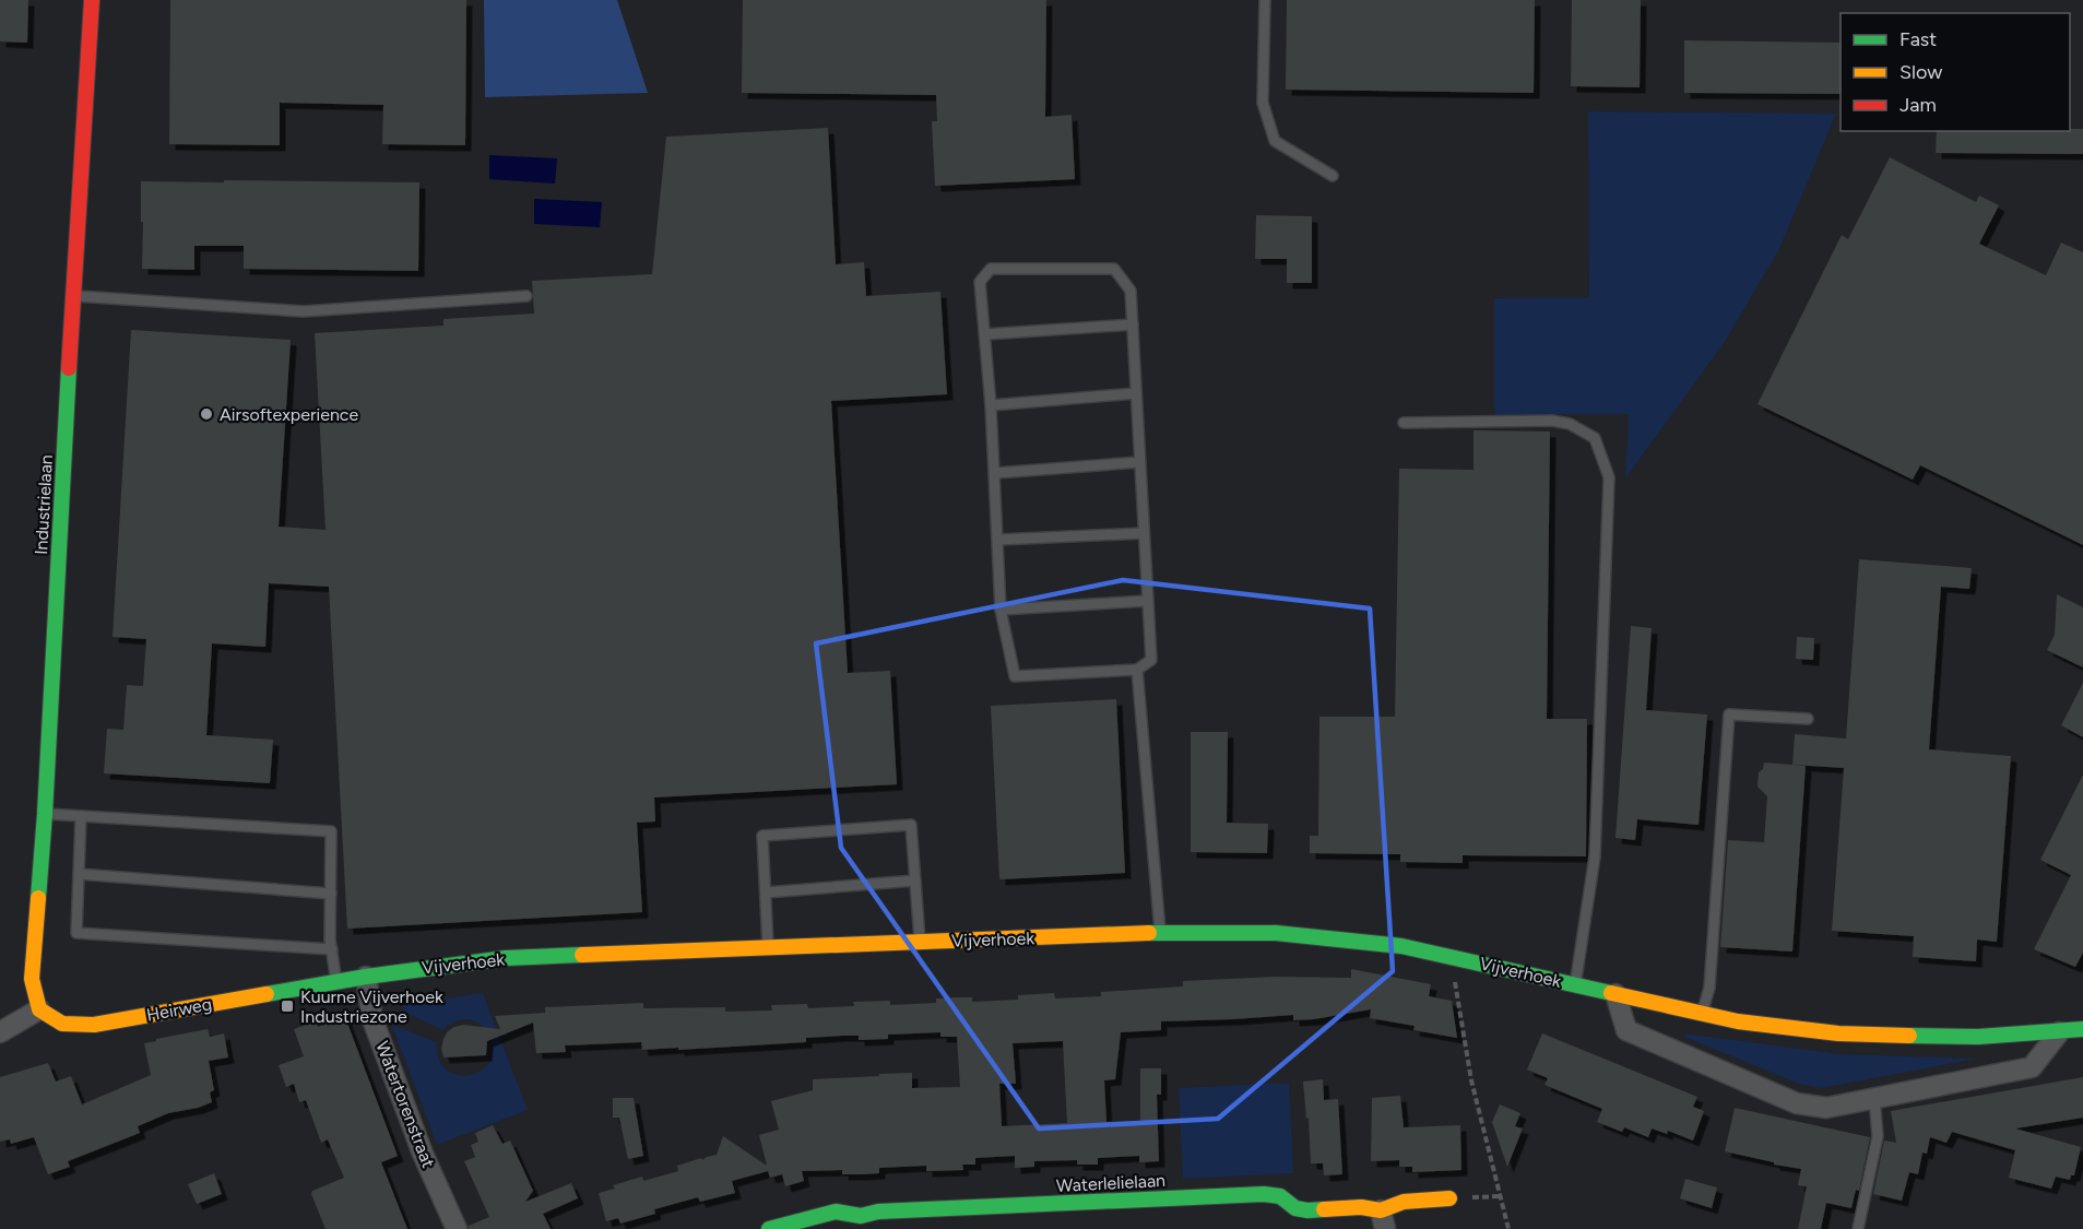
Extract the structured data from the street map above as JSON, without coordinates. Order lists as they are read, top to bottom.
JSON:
{
  "streets": {
    "street": [
      "Industrielaan",
      "Vijverhoek",
      "Heirweg",
      "Watertorenstraat",
      "Waterlelielaan"
    ]
  },
  "crossings": [
    ["Industrielaan", "Heirweg"],
    ["Vijverhoek", "Heirweg"],
    ["Vijverhoek", "Watertorenstraat"],
    ["Heirweg", "Watertorenstraat"]
  ],
  "places": {
    "other": ["Airsoftexperience"],
    "transit": ["Kuurne Vijverhoek Industriezone"]
  },
  "legend": ["Fast", "Slow", "Jam"]
}
